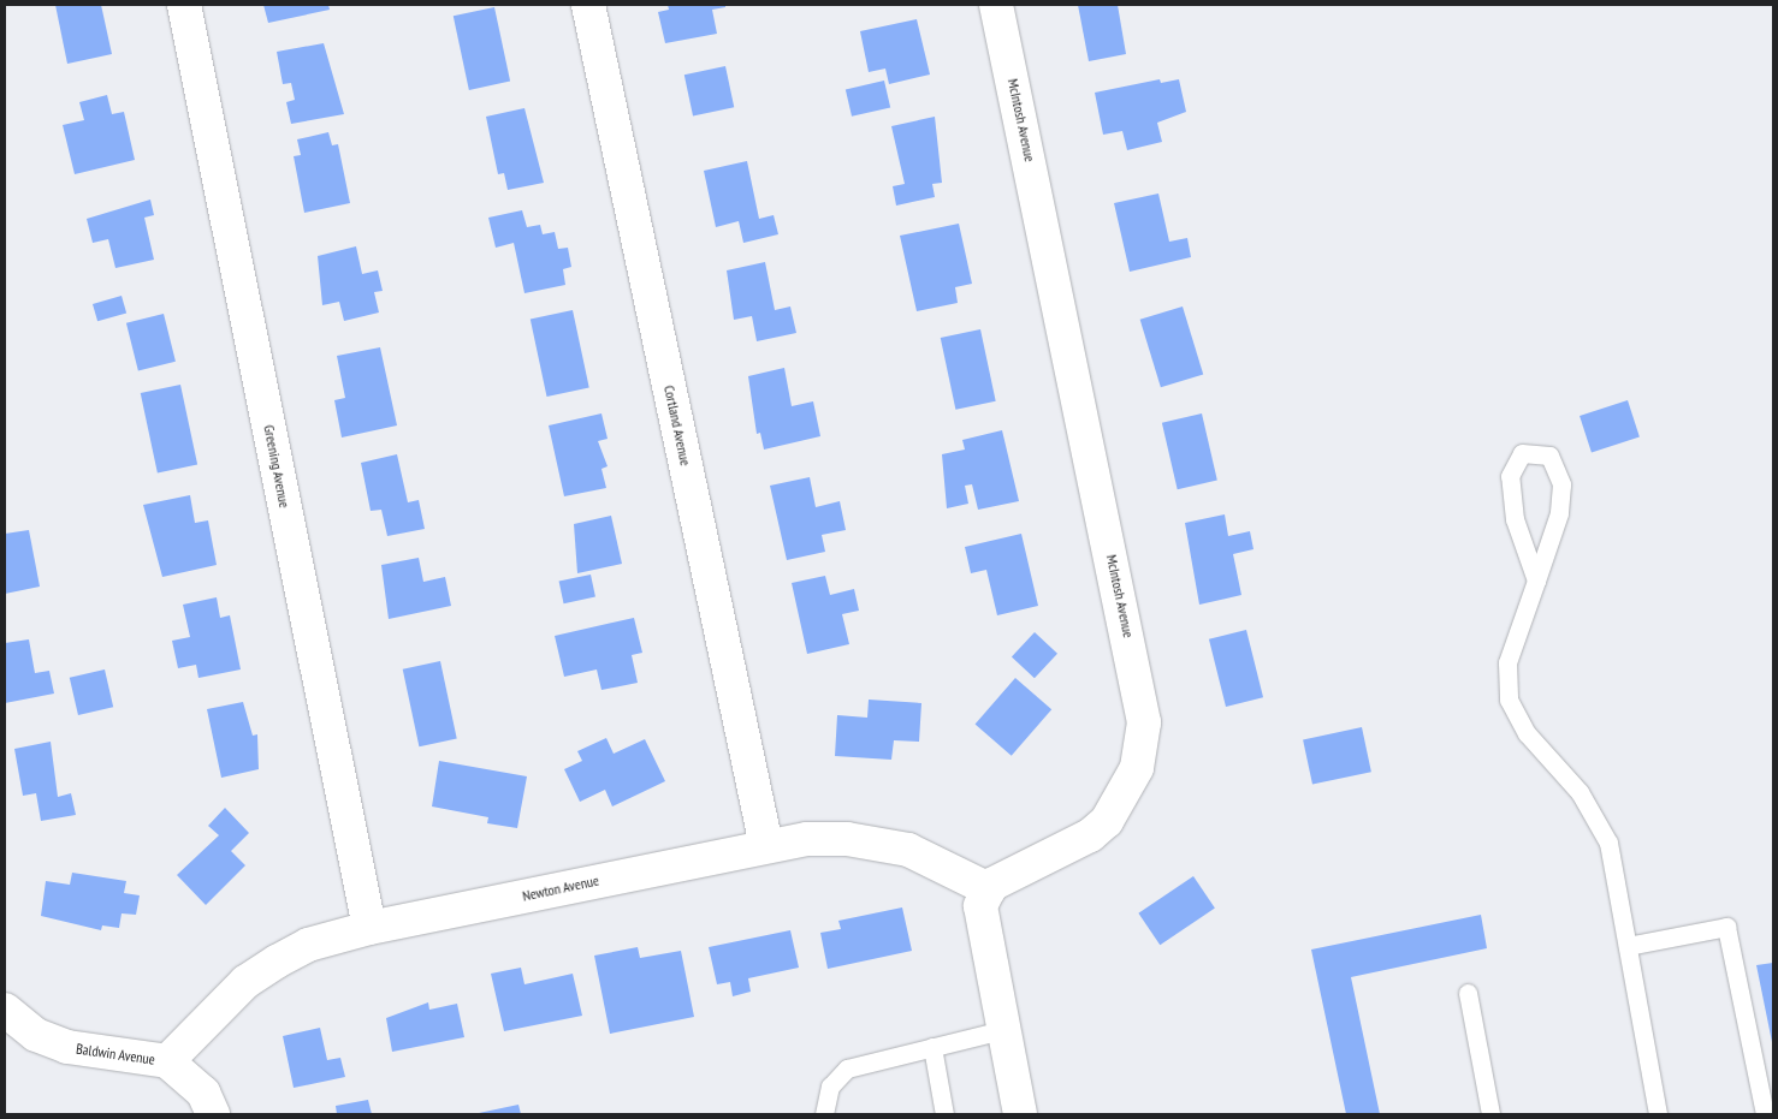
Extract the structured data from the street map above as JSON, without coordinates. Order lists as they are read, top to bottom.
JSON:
{
  "streets": {
    "street": [
      "McIntosh Avenue",
      "Cortland Avenue",
      "Greening Avenue",
      "Newton Avenue",
      "Baldwin Avenue"
    ]
  },
  "crossings": [
    ["McIntosh Avenue", "Newton Avenue"],
    ["Cortland Avenue", "Newton Avenue"],
    ["Greening Avenue", "Newton Avenue"],
    ["Newton Avenue", "Baldwin Avenue"]
  ]
}
